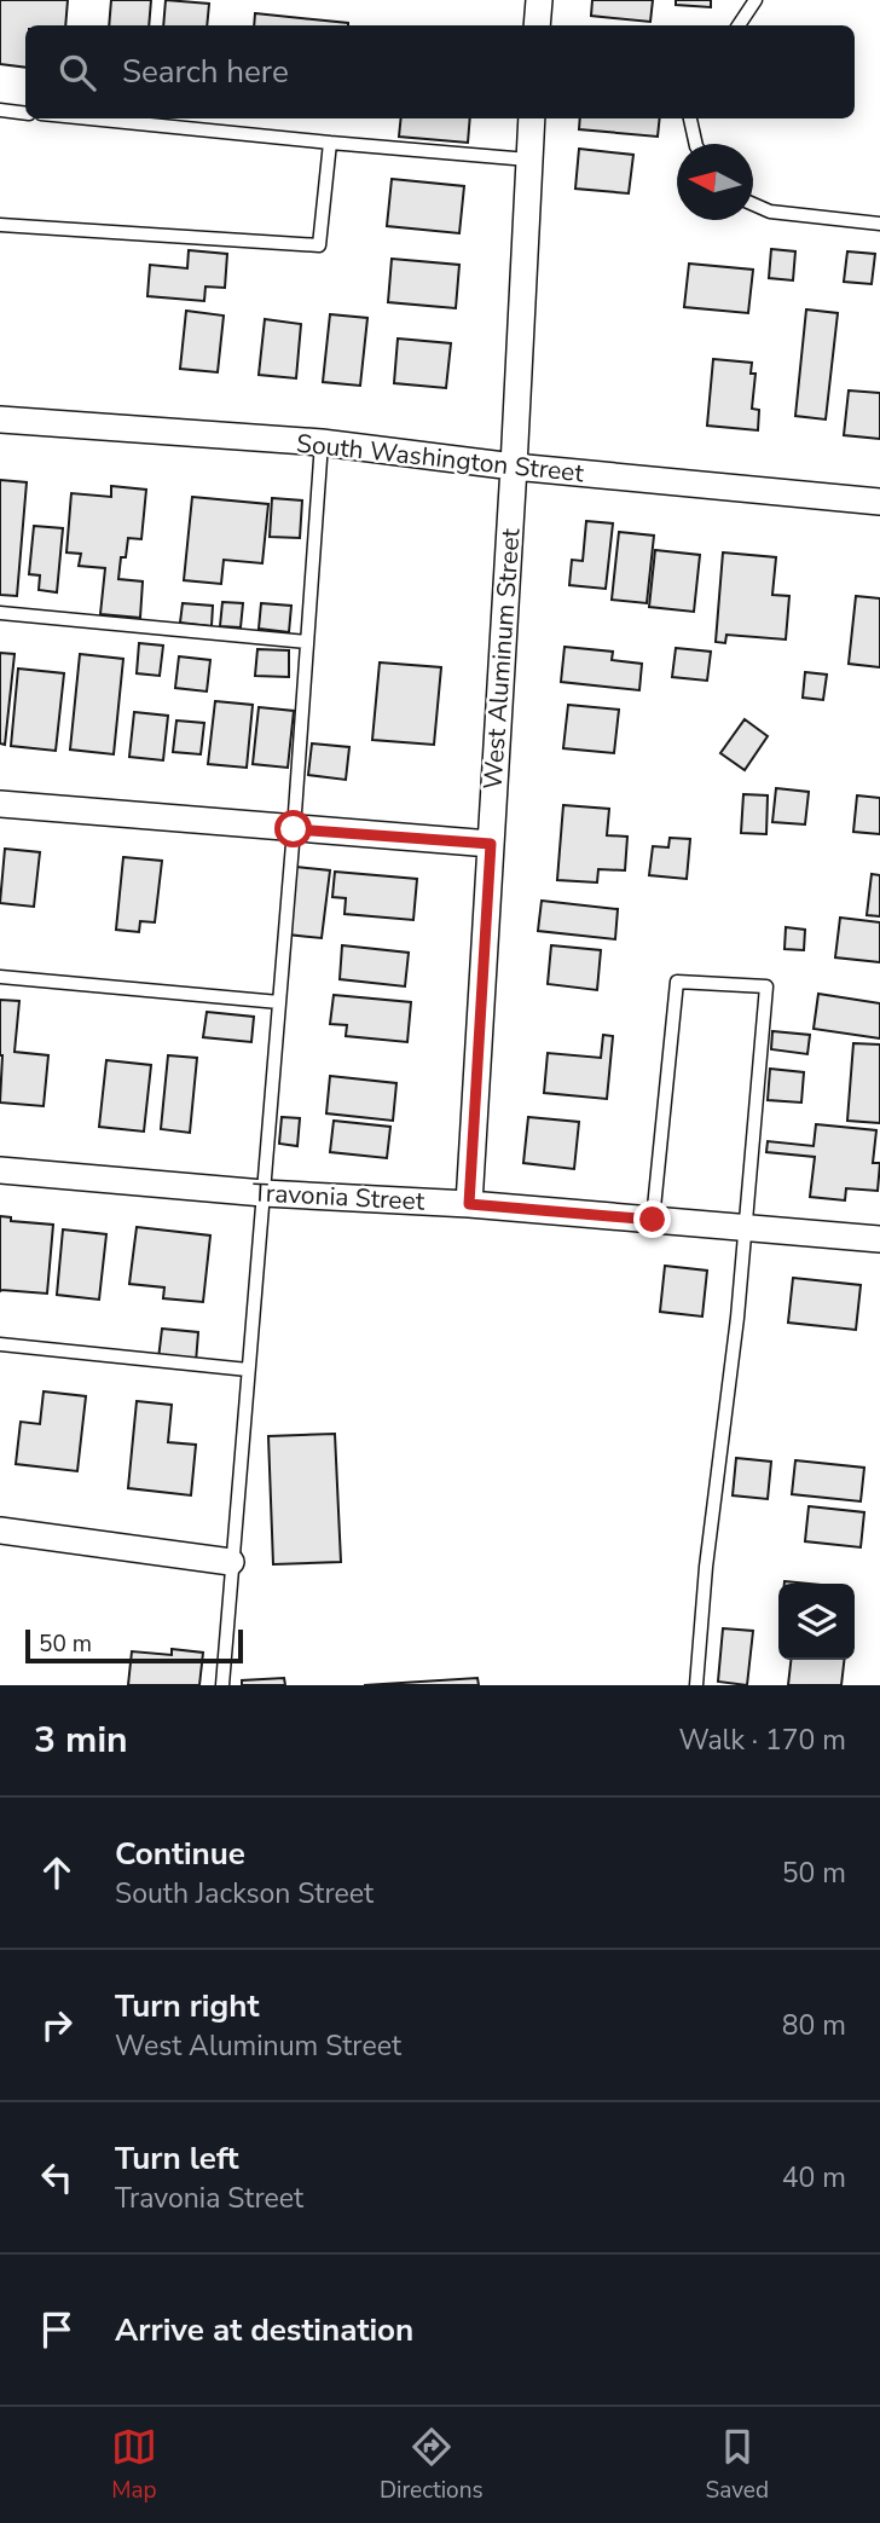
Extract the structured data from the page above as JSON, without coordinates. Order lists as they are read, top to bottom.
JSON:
{
  "streets": {
    "street": ["South Washington Street", "West Aluminum Street", "Travonia Street"]
  },
  "crossings": [
    ["South Washington Street", "West Aluminum Street"],
    ["West Aluminum Street", "Travonia Street"]
  ],
  "scale_bar": "50 m",
  "north": "left",
  "page": {
    "search": "Search here",
    "scale": "50 m",
    "heading": ["3 min", "Walk · 170 m"],
    "list": [
      ["Continue", "South Jackson Street", "50 m"],
      ["Turn right", "West Aluminum Street", "80 m"],
      ["Turn left", "Travonia Street", "40 m"],
      "Arrive at destination"
    ],
    "nav": ["Map", "Directions", "Saved"]
  }
}
